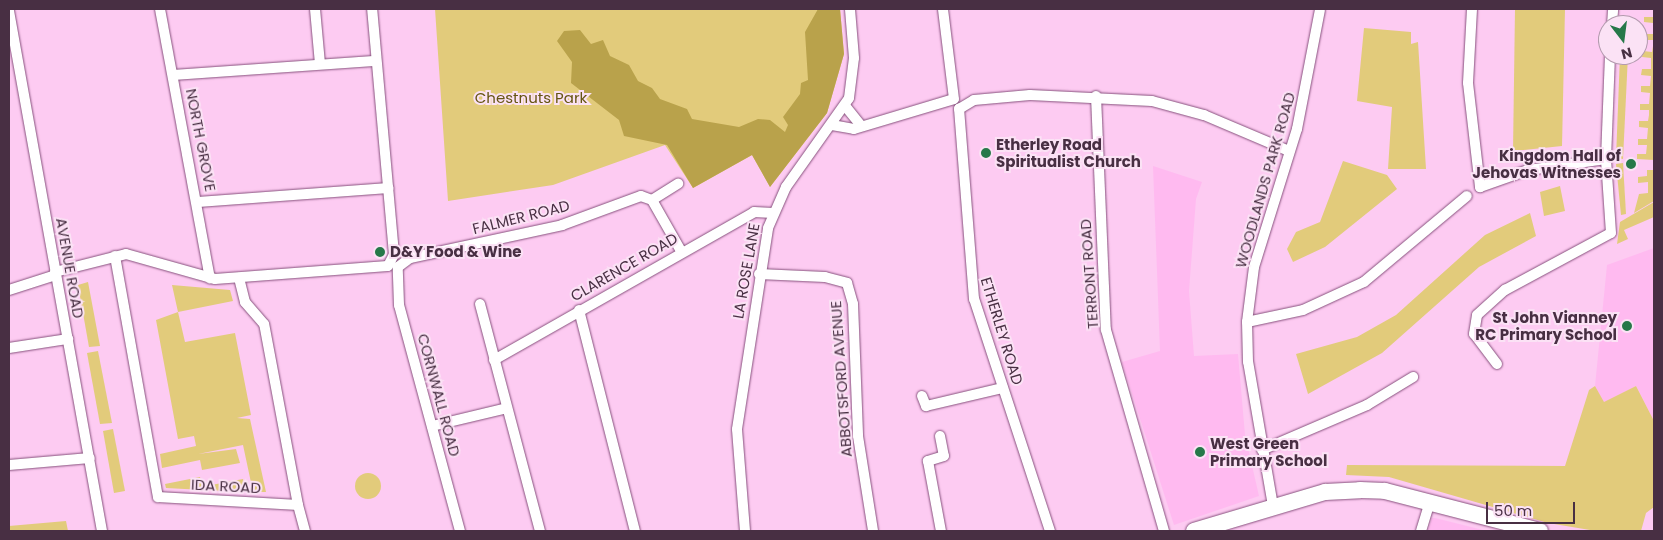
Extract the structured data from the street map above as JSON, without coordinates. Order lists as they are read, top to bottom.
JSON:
{
  "streets": {
    "street": [
      "NORTH GROVE",
      "WOODLANDS PARK ROAD",
      "FALMER ROAD",
      "CLARENCE ROAD",
      "AVENUE ROAD",
      "LA ROSE LANE",
      "TERRONT ROAD",
      "ETHERLEY ROAD",
      "ABBOTSFORD AVENUE",
      "CORNWALL ROAD",
      "IDA ROAD"
    ]
  },
  "crossings": [
    ["NORTH GROVE", "FALMER ROAD"],
    ["FALMER ROAD", "AVENUE ROAD"],
    ["FALMER ROAD", "CORNWALL ROAD"],
    ["FALMER ROAD", "IDA ROAD"],
    ["CLARENCE ROAD", "LA ROSE LANE"],
    ["LA ROSE LANE", "ABBOTSFORD AVENUE"]
  ],
  "parks": ["Chestnuts Park"],
  "places": [
    "Etherley Road Spiritualist Church",
    "Kingdom Hall of Jehovas Witnesses",
    "D&Y Food & Wine",
    "St John Vianney RC Primary School",
    "West Green Primary School"
  ],
  "scale_bar": "50 m",
  "north": "bottom"
}
